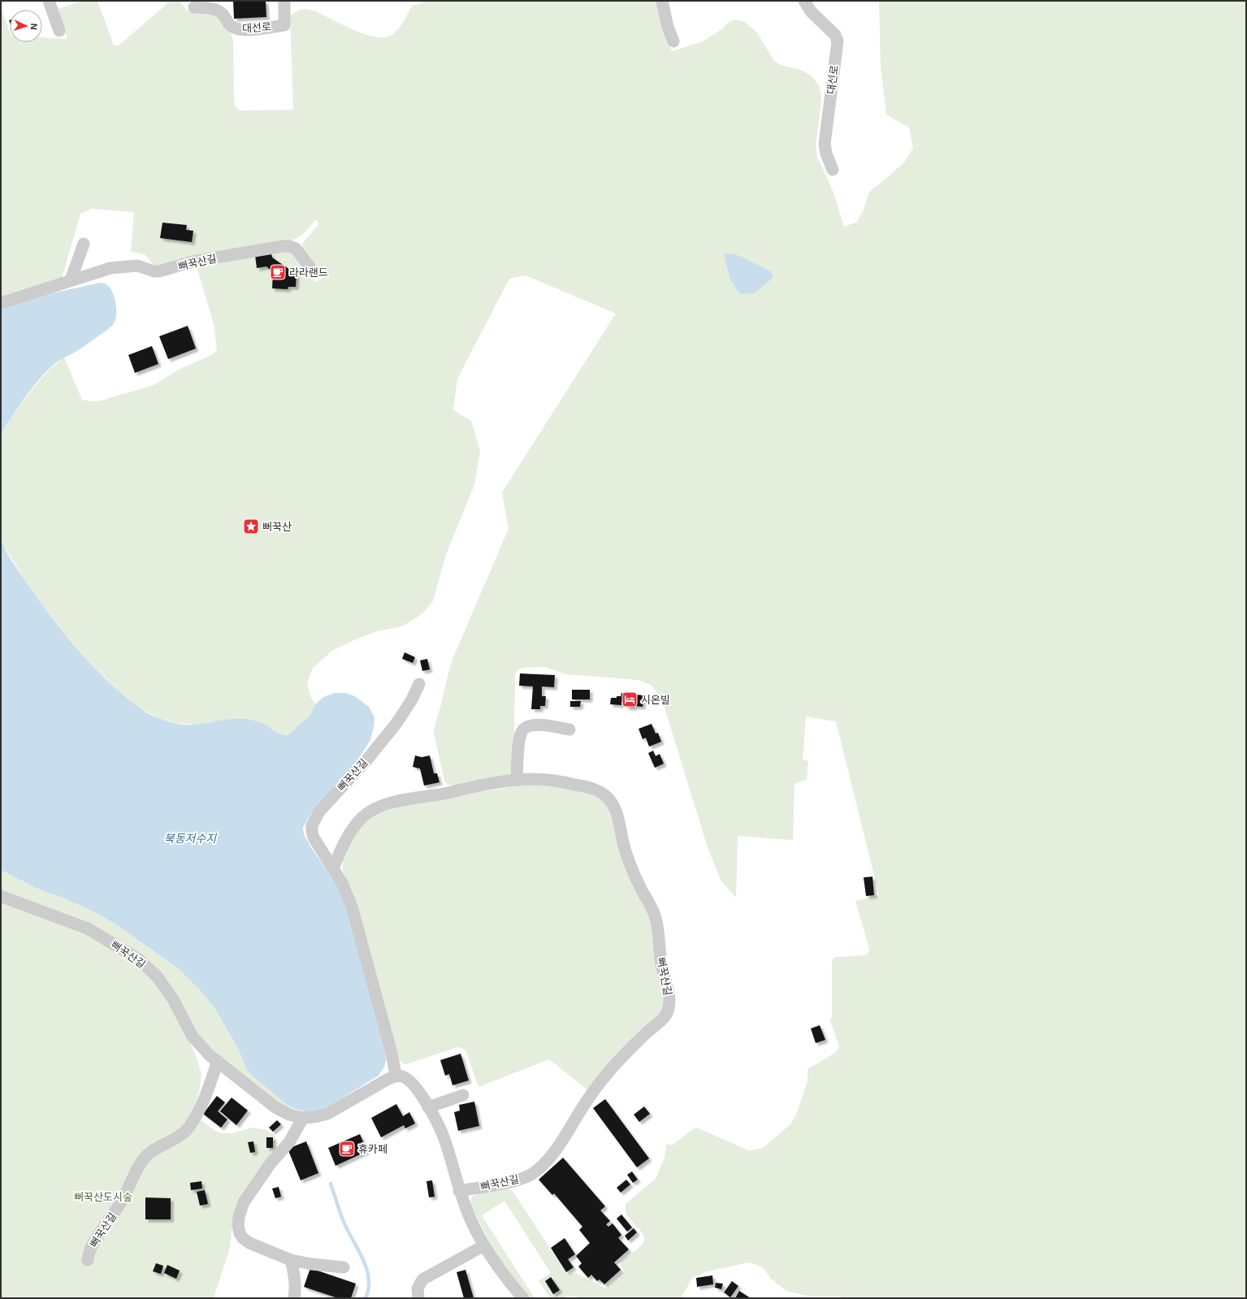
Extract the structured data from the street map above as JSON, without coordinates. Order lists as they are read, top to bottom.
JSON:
{
  "streets": {
    "street": ["대선로", "뻐꾹산길"]
  },
  "water": ["북동저수지"],
  "parks": ["뻐꾹산도시숲"],
  "places": {
    "cafe": ["라라랜드", "휴카페"],
    "place": ["뻐꾹산"],
    "hotel": ["시온빌"]
  },
  "north": "right"
}
